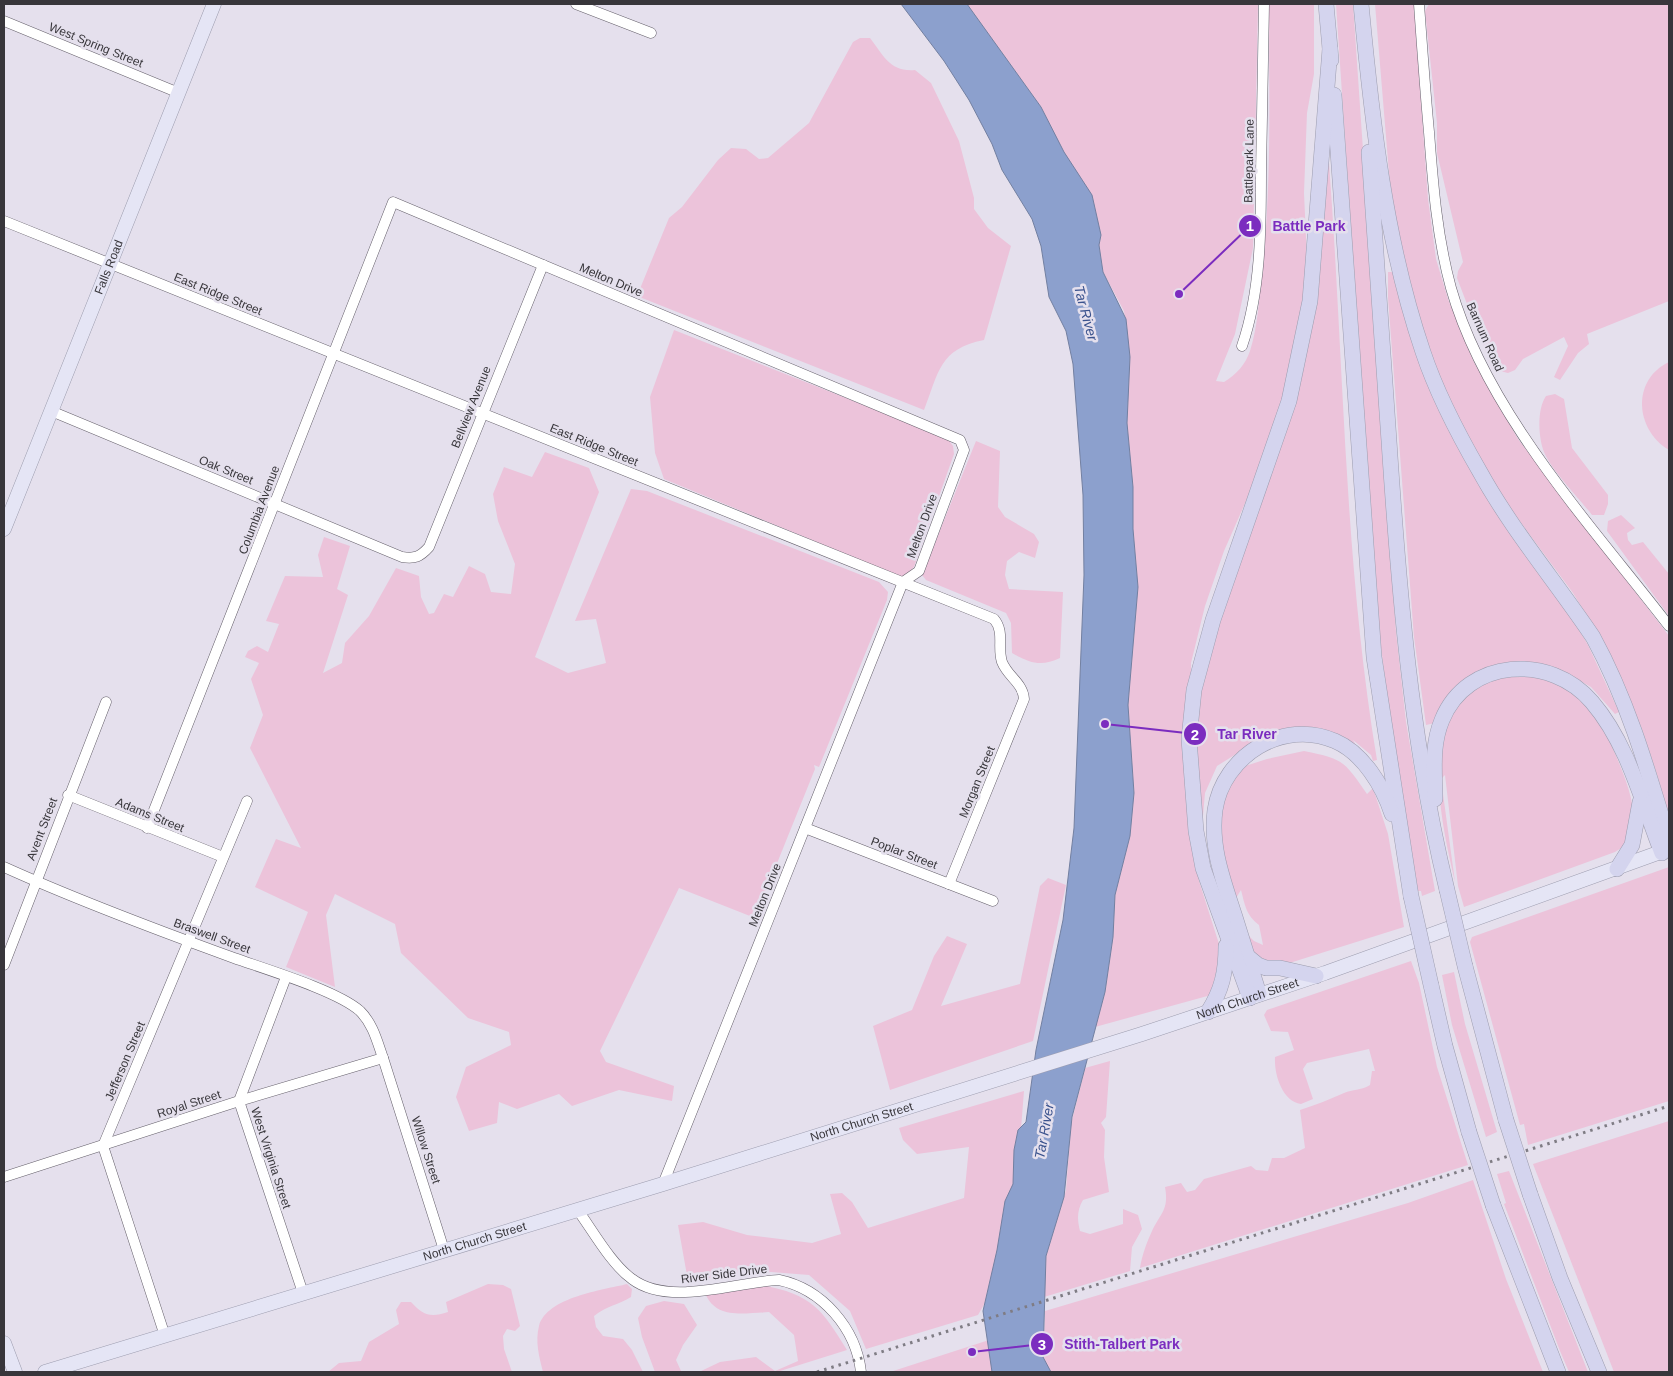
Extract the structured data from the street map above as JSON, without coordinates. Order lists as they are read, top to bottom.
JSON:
{
  "streets": {
    "main road": ["Falls Road", "North Church Street"],
    "street": [
      "West Spring Street",
      "Battlepark Lane",
      "Melton Drive",
      "East Ridge Street",
      "Barnum Road",
      "Bellview Avenue",
      "Oak Street",
      "Columbia Avenue",
      "Morgan Street",
      "Adams Street",
      "Avent Street",
      "Poplar Street",
      "Braswell Street",
      "Jefferson Street",
      "Royal Street",
      "Willow Street",
      "West Virginia Street",
      "River Side Drive"
    ]
  },
  "crossings": [
    ["West Spring Street", "Falls Road"],
    ["Falls Road", "East Ridge Street"],
    ["Falls Road", "Oak Street"],
    ["Melton Drive", "East Ridge Street"],
    ["Melton Drive", "Bellview Avenue"],
    ["Melton Drive", "Columbia Avenue"],
    ["Melton Drive", "Poplar Street"],
    ["Melton Drive", "North Church Street"],
    ["East Ridge Street", "Bellview Avenue"],
    ["East Ridge Street", "Columbia Avenue"],
    ["East Ridge Street", "Morgan Street"],
    ["Bellview Avenue", "Oak Street"],
    ["Oak Street", "Columbia Avenue"],
    ["Columbia Avenue", "Adams Street"],
    ["Morgan Street", "Poplar Street"],
    ["Adams Street", "Avent Street"],
    ["Adams Street", "Jefferson Street"],
    ["Avent Street", "Braswell Street"],
    ["Braswell Street", "Jefferson Street"],
    ["Braswell Street", "Royal Street"],
    ["Braswell Street", "Willow Street"],
    ["Braswell Street", "West Virginia Street"],
    ["North Church Street", "Willow Street"],
    ["North Church Street", "West Virginia Street"],
    ["North Church Street", "River Side Drive"],
    ["Jefferson Street", "Royal Street"],
    ["Royal Street", "Willow Street"],
    ["Royal Street", "West Virginia Street"]
  ],
  "water": ["Tar River"],
  "places": ["Battle Park", "Tar River", "Stith-Talbert Park"]
}
